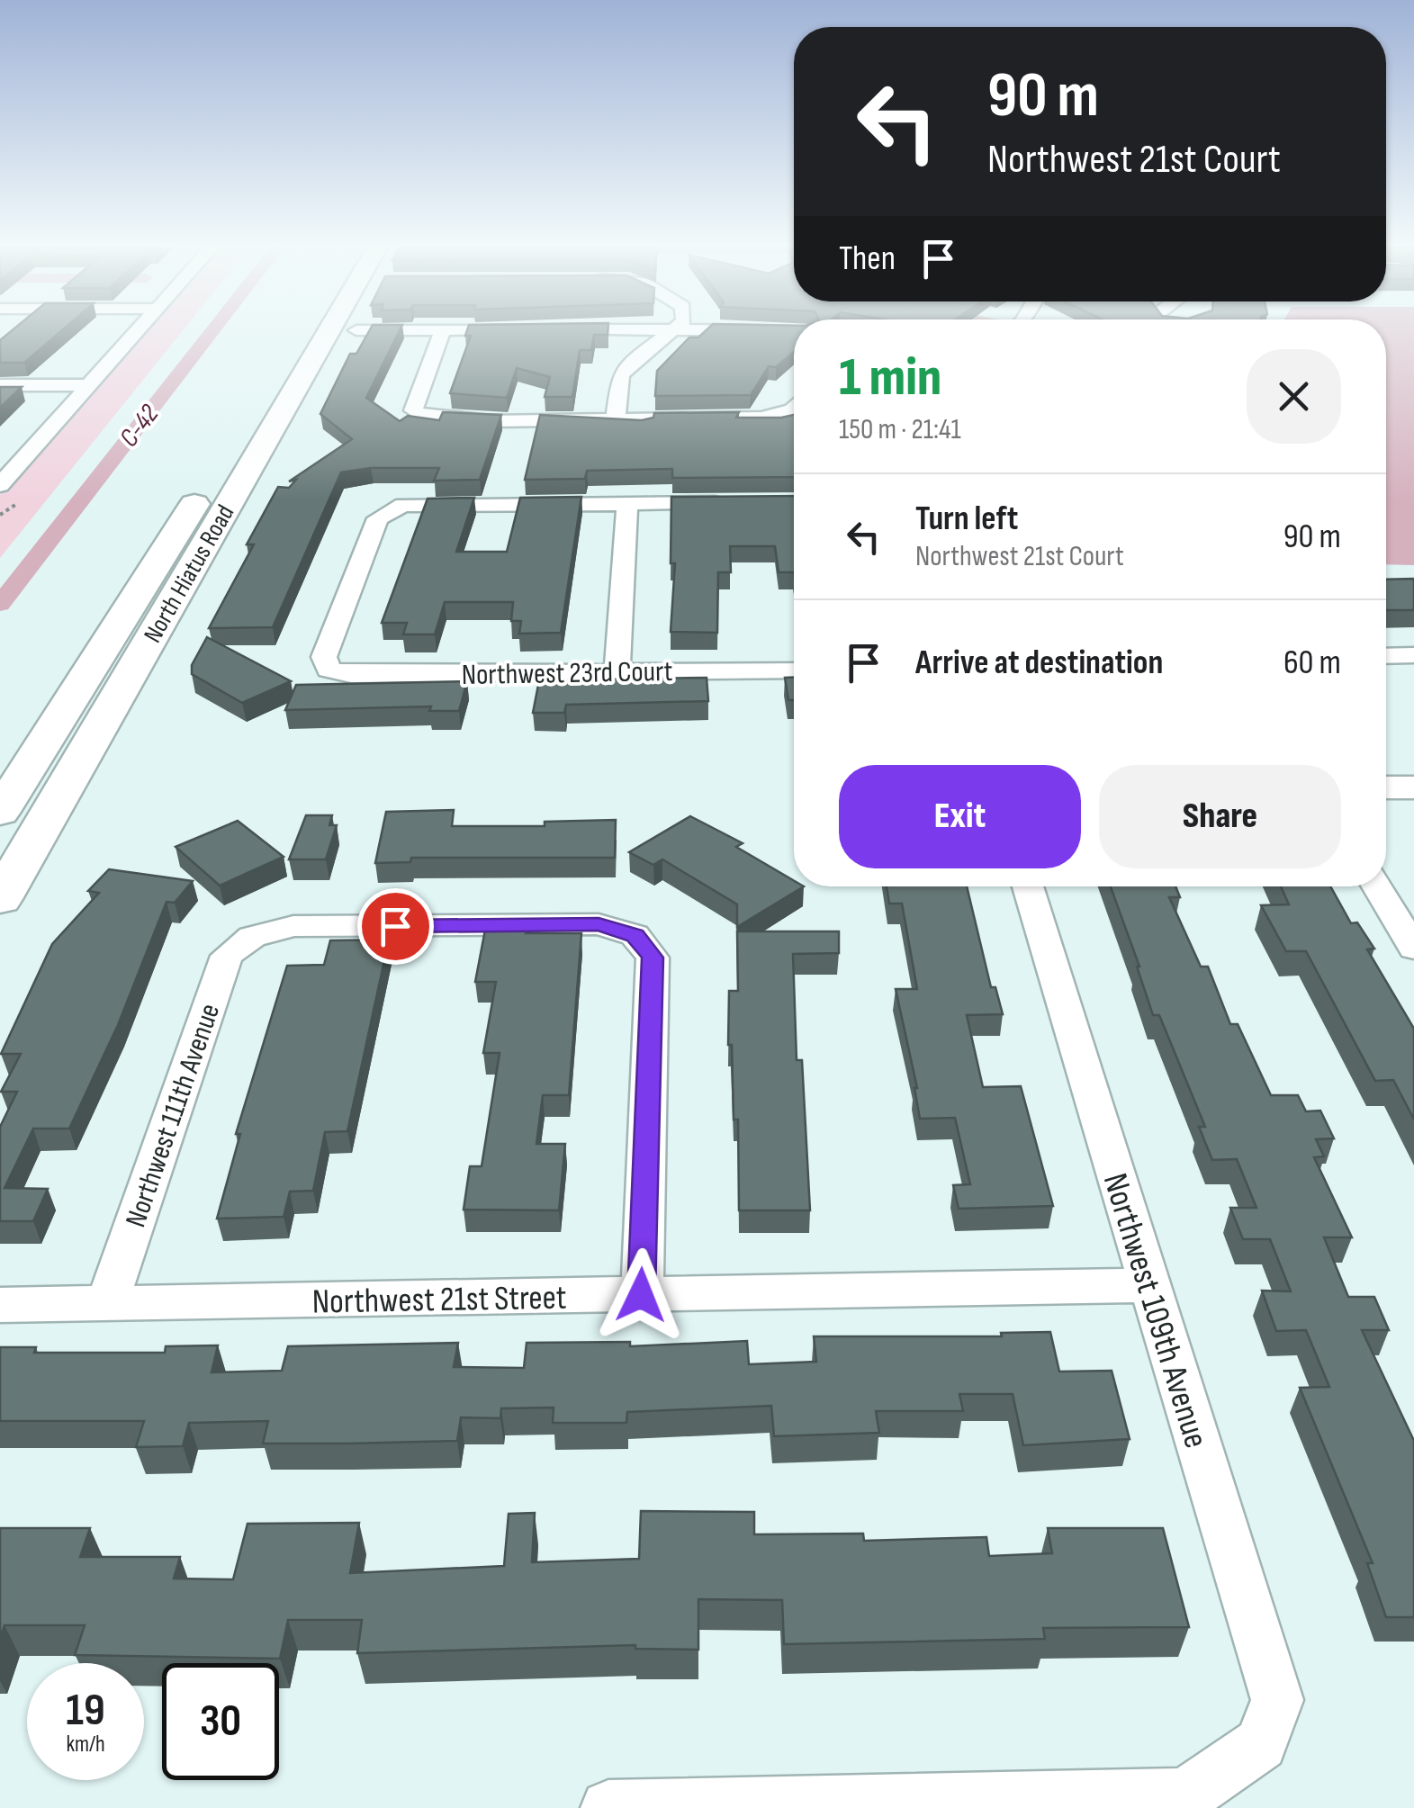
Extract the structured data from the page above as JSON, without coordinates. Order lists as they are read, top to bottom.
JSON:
{
  "streets": {
    "main road": ["North Hiatus Road"],
    "street": [
      "Northwest 23rd Court",
      "Northwest 111th Avenue",
      "Northwest 21st Street",
      "Northwest 109th Avenue"
    ]
  },
  "crossings": [
    ["Northwest 111th Avenue", "Northwest 21st Street"],
    ["Northwest 21st Street", "Northwest 109th Avenue"]
  ],
  "water": ["C-42"],
  "page": {
    "turn": ["90 m", "Northwest 21st Court"],
    "then": "Then",
    "heading": ["1 min", "150 m · 21:41"],
    "list": [
      {
        "name": "Turn left",
        "note": "Northwest 21st Court",
        "value": "90 m"
      },
      {
        "name": "Arrive at destination",
        "value": "60 m"
      }
    ],
    "buttons": ["Exit", "Share"],
    "speed": "19 km/h",
    "limit": "30"
  }
}
